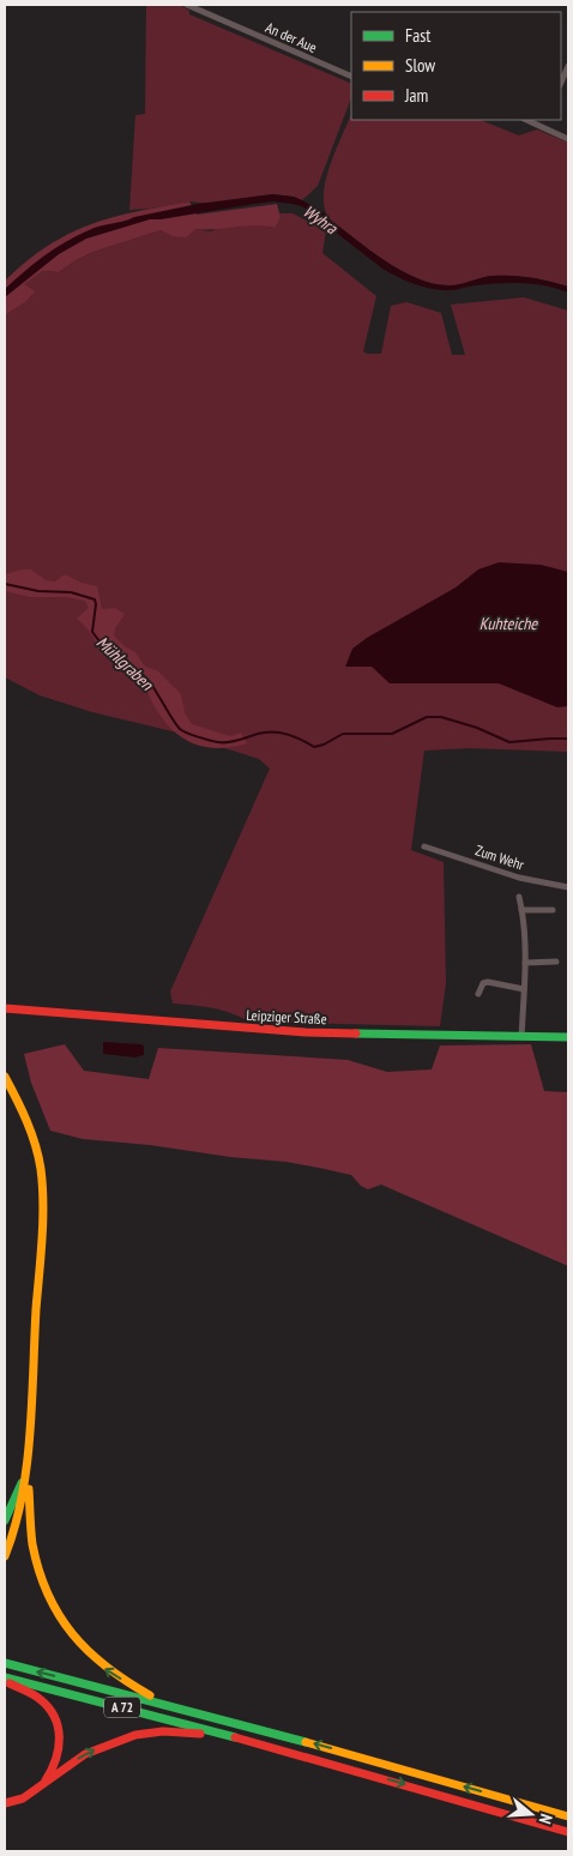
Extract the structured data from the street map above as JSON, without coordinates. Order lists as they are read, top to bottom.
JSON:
{
  "streets": {
    "main road": ["Leipziger Straße", "A 72"],
    "street": ["An der Aue", "Zum Wehr"]
  },
  "water": ["Wyhra", "Kuhteiche", "Mühlgraben"],
  "legend": ["Fast", "Slow", "Jam"],
  "north": "right"
}
